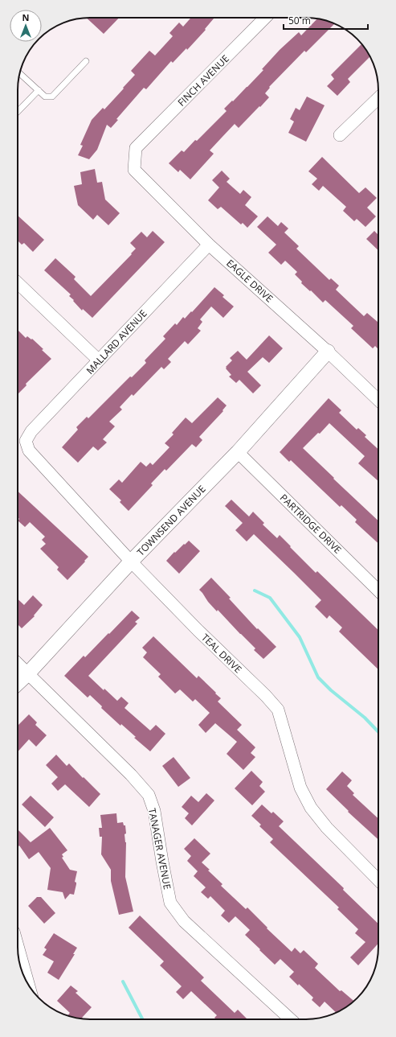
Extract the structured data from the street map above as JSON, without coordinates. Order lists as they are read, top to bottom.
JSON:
{
  "streets": {
    "street": [
      "FINCH AVENUE",
      "EAGLE DRIVE",
      "MALLARD AVENUE",
      "TOWNSEND AVENUE",
      "PARTRIDGE DRIVE",
      "TEAL DRIVE",
      "TANAGER AVENUE"
    ]
  },
  "crossings": [
    ["FINCH AVENUE", "EAGLE DRIVE"],
    ["EAGLE DRIVE", "MALLARD AVENUE"],
    ["EAGLE DRIVE", "TOWNSEND AVENUE"],
    ["MALLARD AVENUE", "TEAL DRIVE"],
    ["TOWNSEND AVENUE", "PARTRIDGE DRIVE"],
    ["TOWNSEND AVENUE", "TEAL DRIVE"],
    ["TOWNSEND AVENUE", "TANAGER AVENUE"]
  ],
  "scale_bar": "50 m",
  "north": "top"
}
